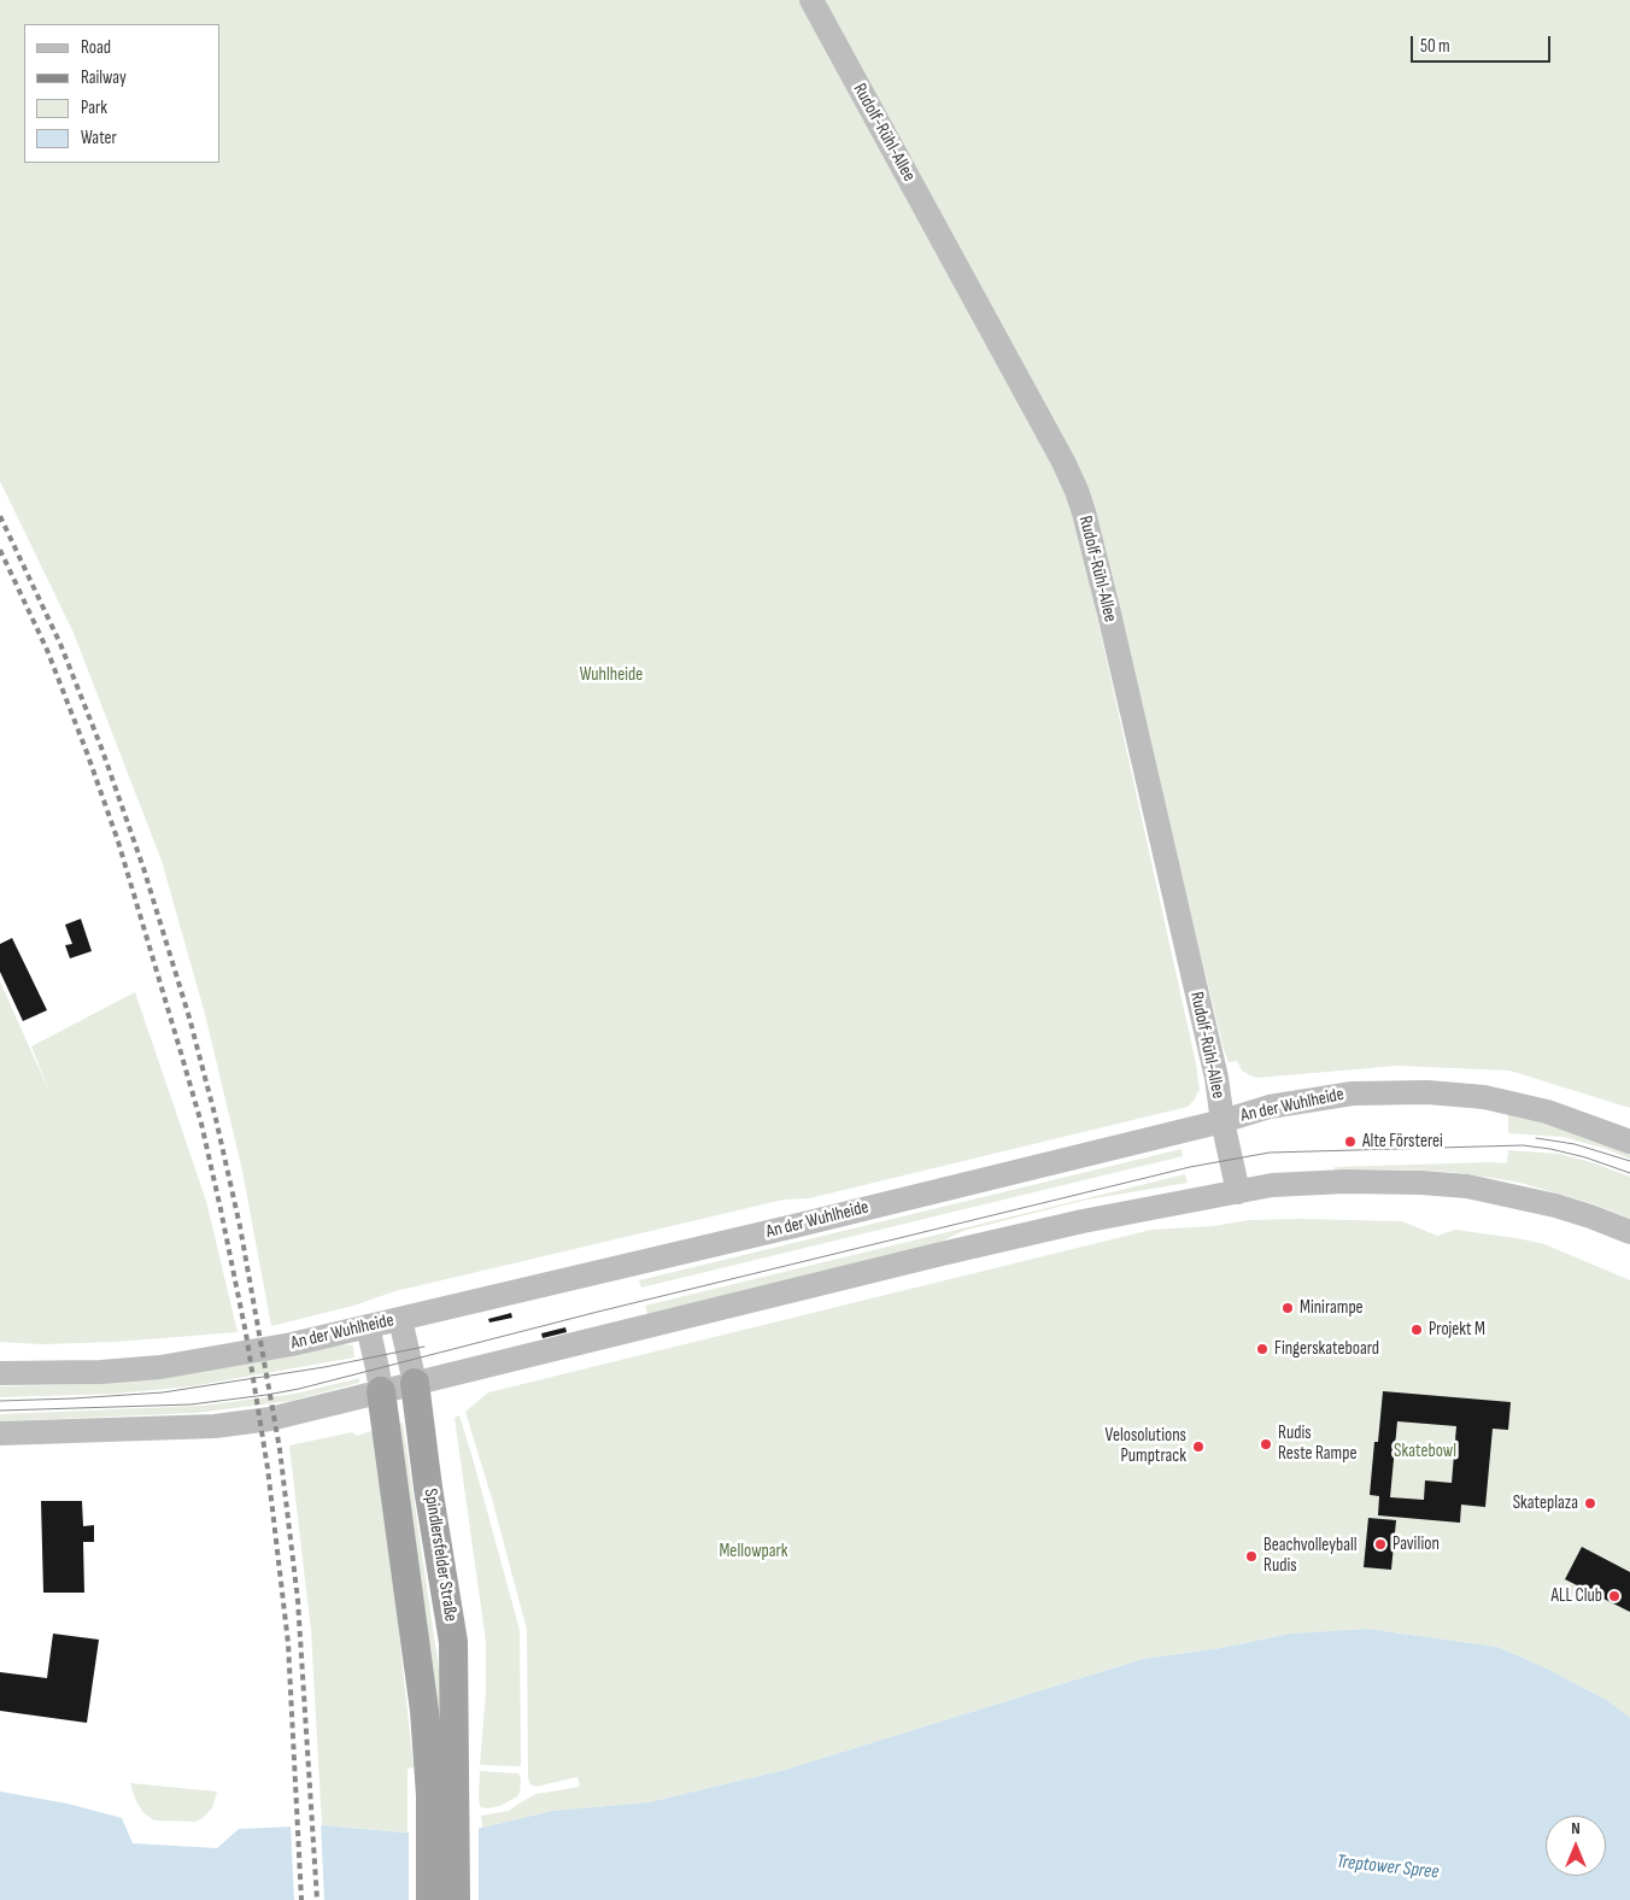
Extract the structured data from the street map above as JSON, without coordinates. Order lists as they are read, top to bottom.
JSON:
{
  "streets": {
    "highway": ["Spindlersfelder Straße"],
    "main road": ["Rudolf-Rühl-Allee", "An der Wuhlheide"]
  },
  "crossings": [
    ["Rudolf-Rühl-Allee", "An der Wuhlheide"],
    ["An der Wuhlheide", "Spindlersfelder Straße"]
  ],
  "water": ["Treptower Spree"],
  "parks": ["Wuhlheide", "Skatebowl", "Mellowpark"],
  "places": [
    "Alte Försterei",
    "Minirampe",
    "Projekt M",
    "Fingerskateboard",
    "Rudis Reste Rampe",
    "Velosolutions Pumptrack",
    "Skateplaza",
    "Pavilion",
    "Beachvolleyball Rudis",
    "ALL Club"
  ],
  "legend": [
    "Road",
    "Railway",
    "Park",
    "Water"
  ],
  "scale_bar": "50 m",
  "north": "top"
}
